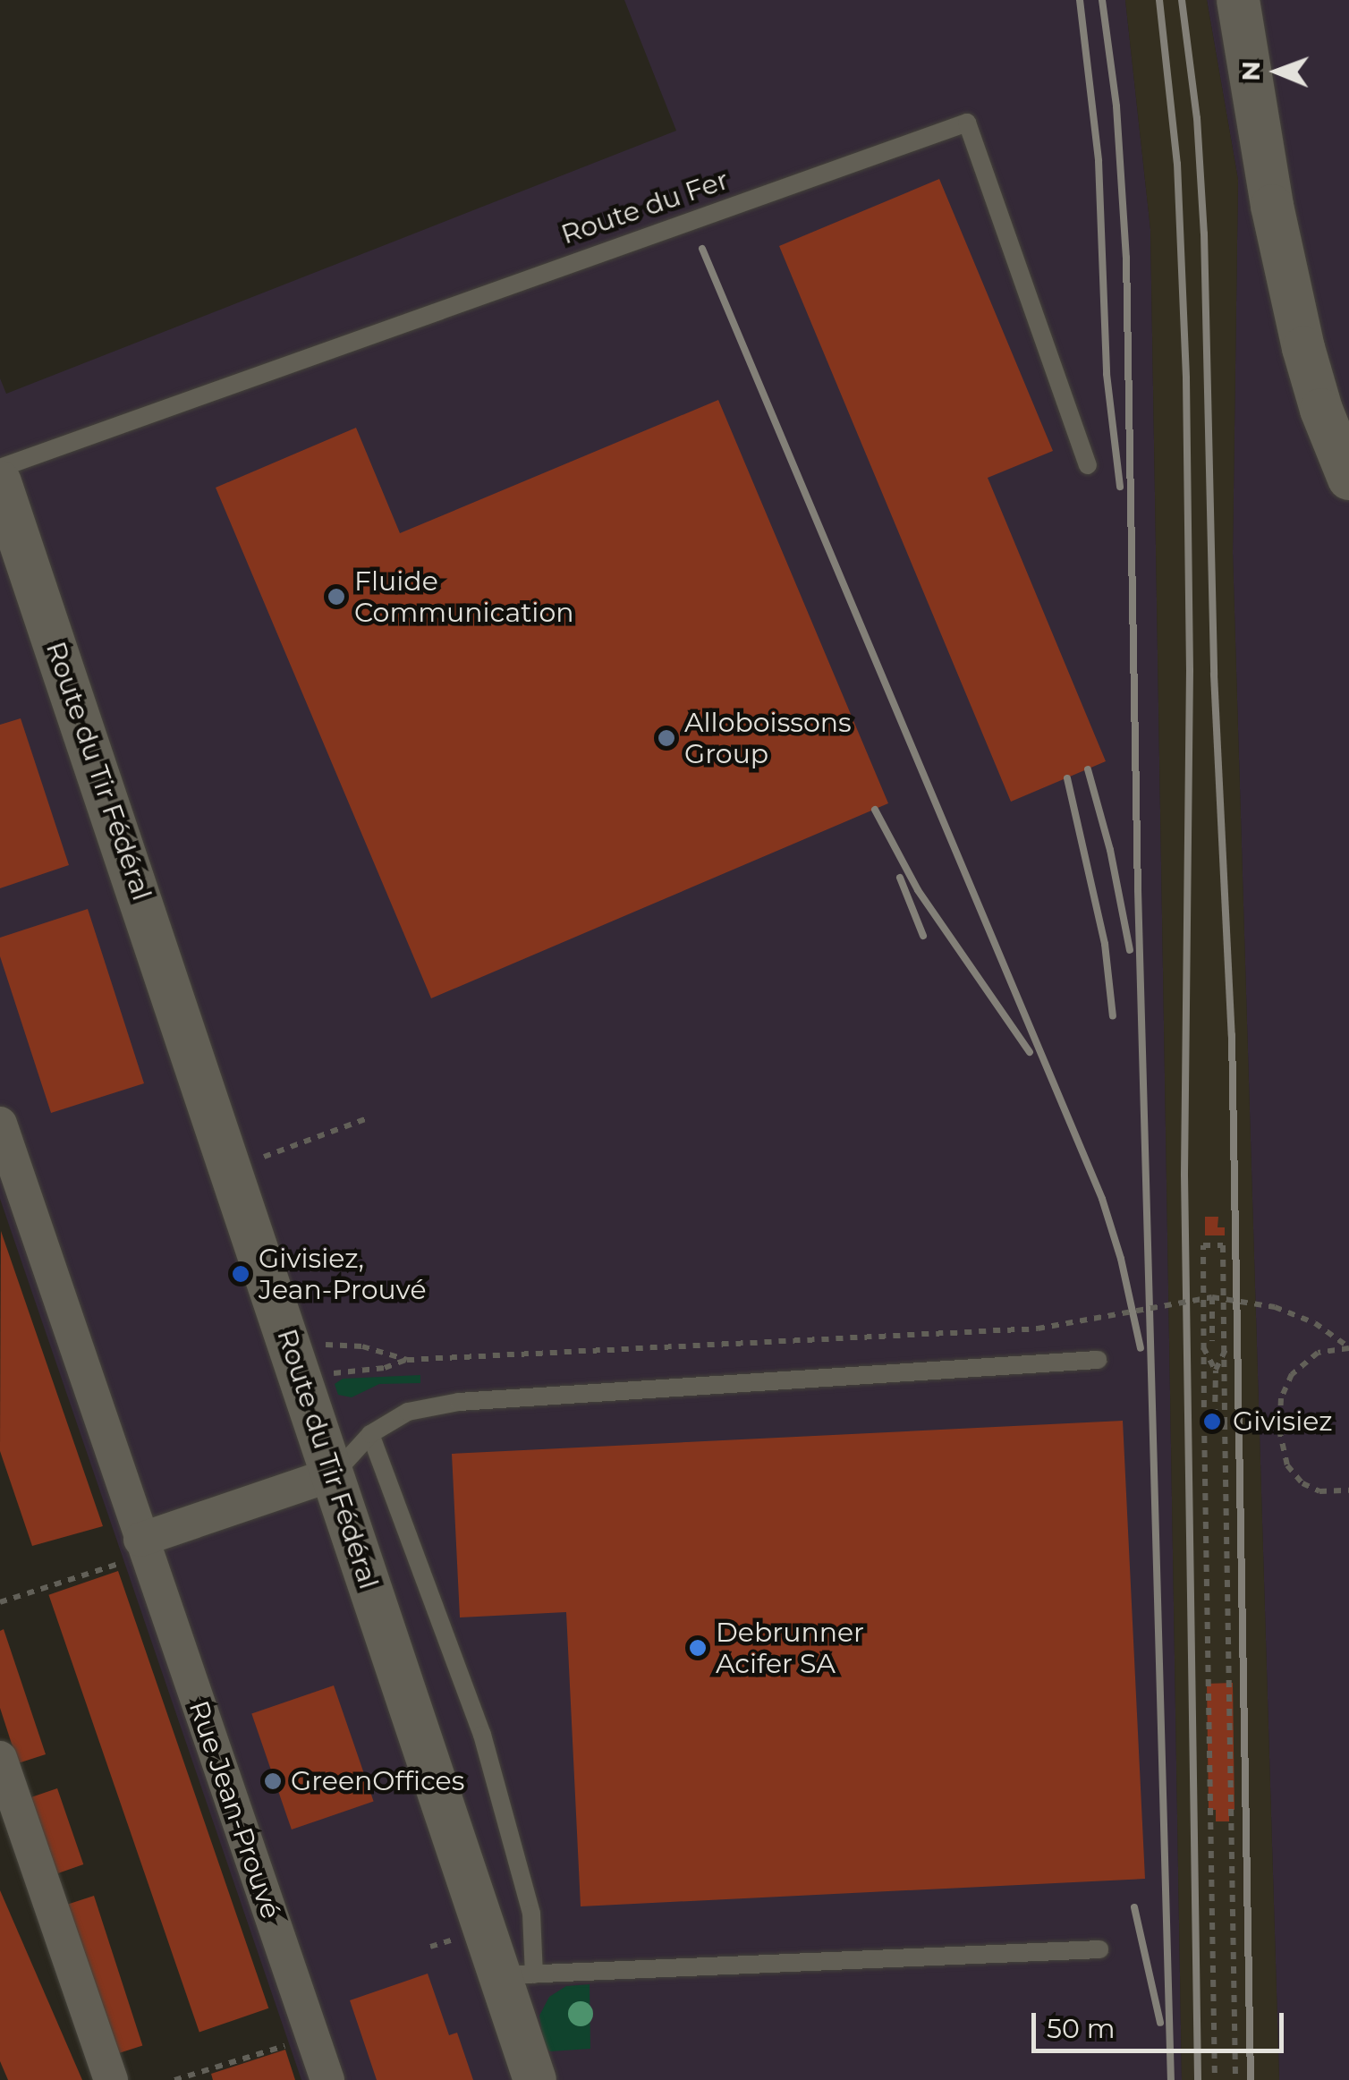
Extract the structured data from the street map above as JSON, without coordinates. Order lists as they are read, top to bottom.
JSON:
{
  "streets": {
    "street": ["Route du Tir Fédéral", "Rue Jean-Prouvé"],
    "lane": ["Route du Fer"]
  },
  "places": [
    "Fluide Communication",
    "Alloboissons Group",
    "Givisiez, Jean-Prouvé",
    "Givisiez",
    "Debrunner Acifer SA",
    "GreenOffices"
  ],
  "scale_bar": "50 m",
  "north": "left"
}
